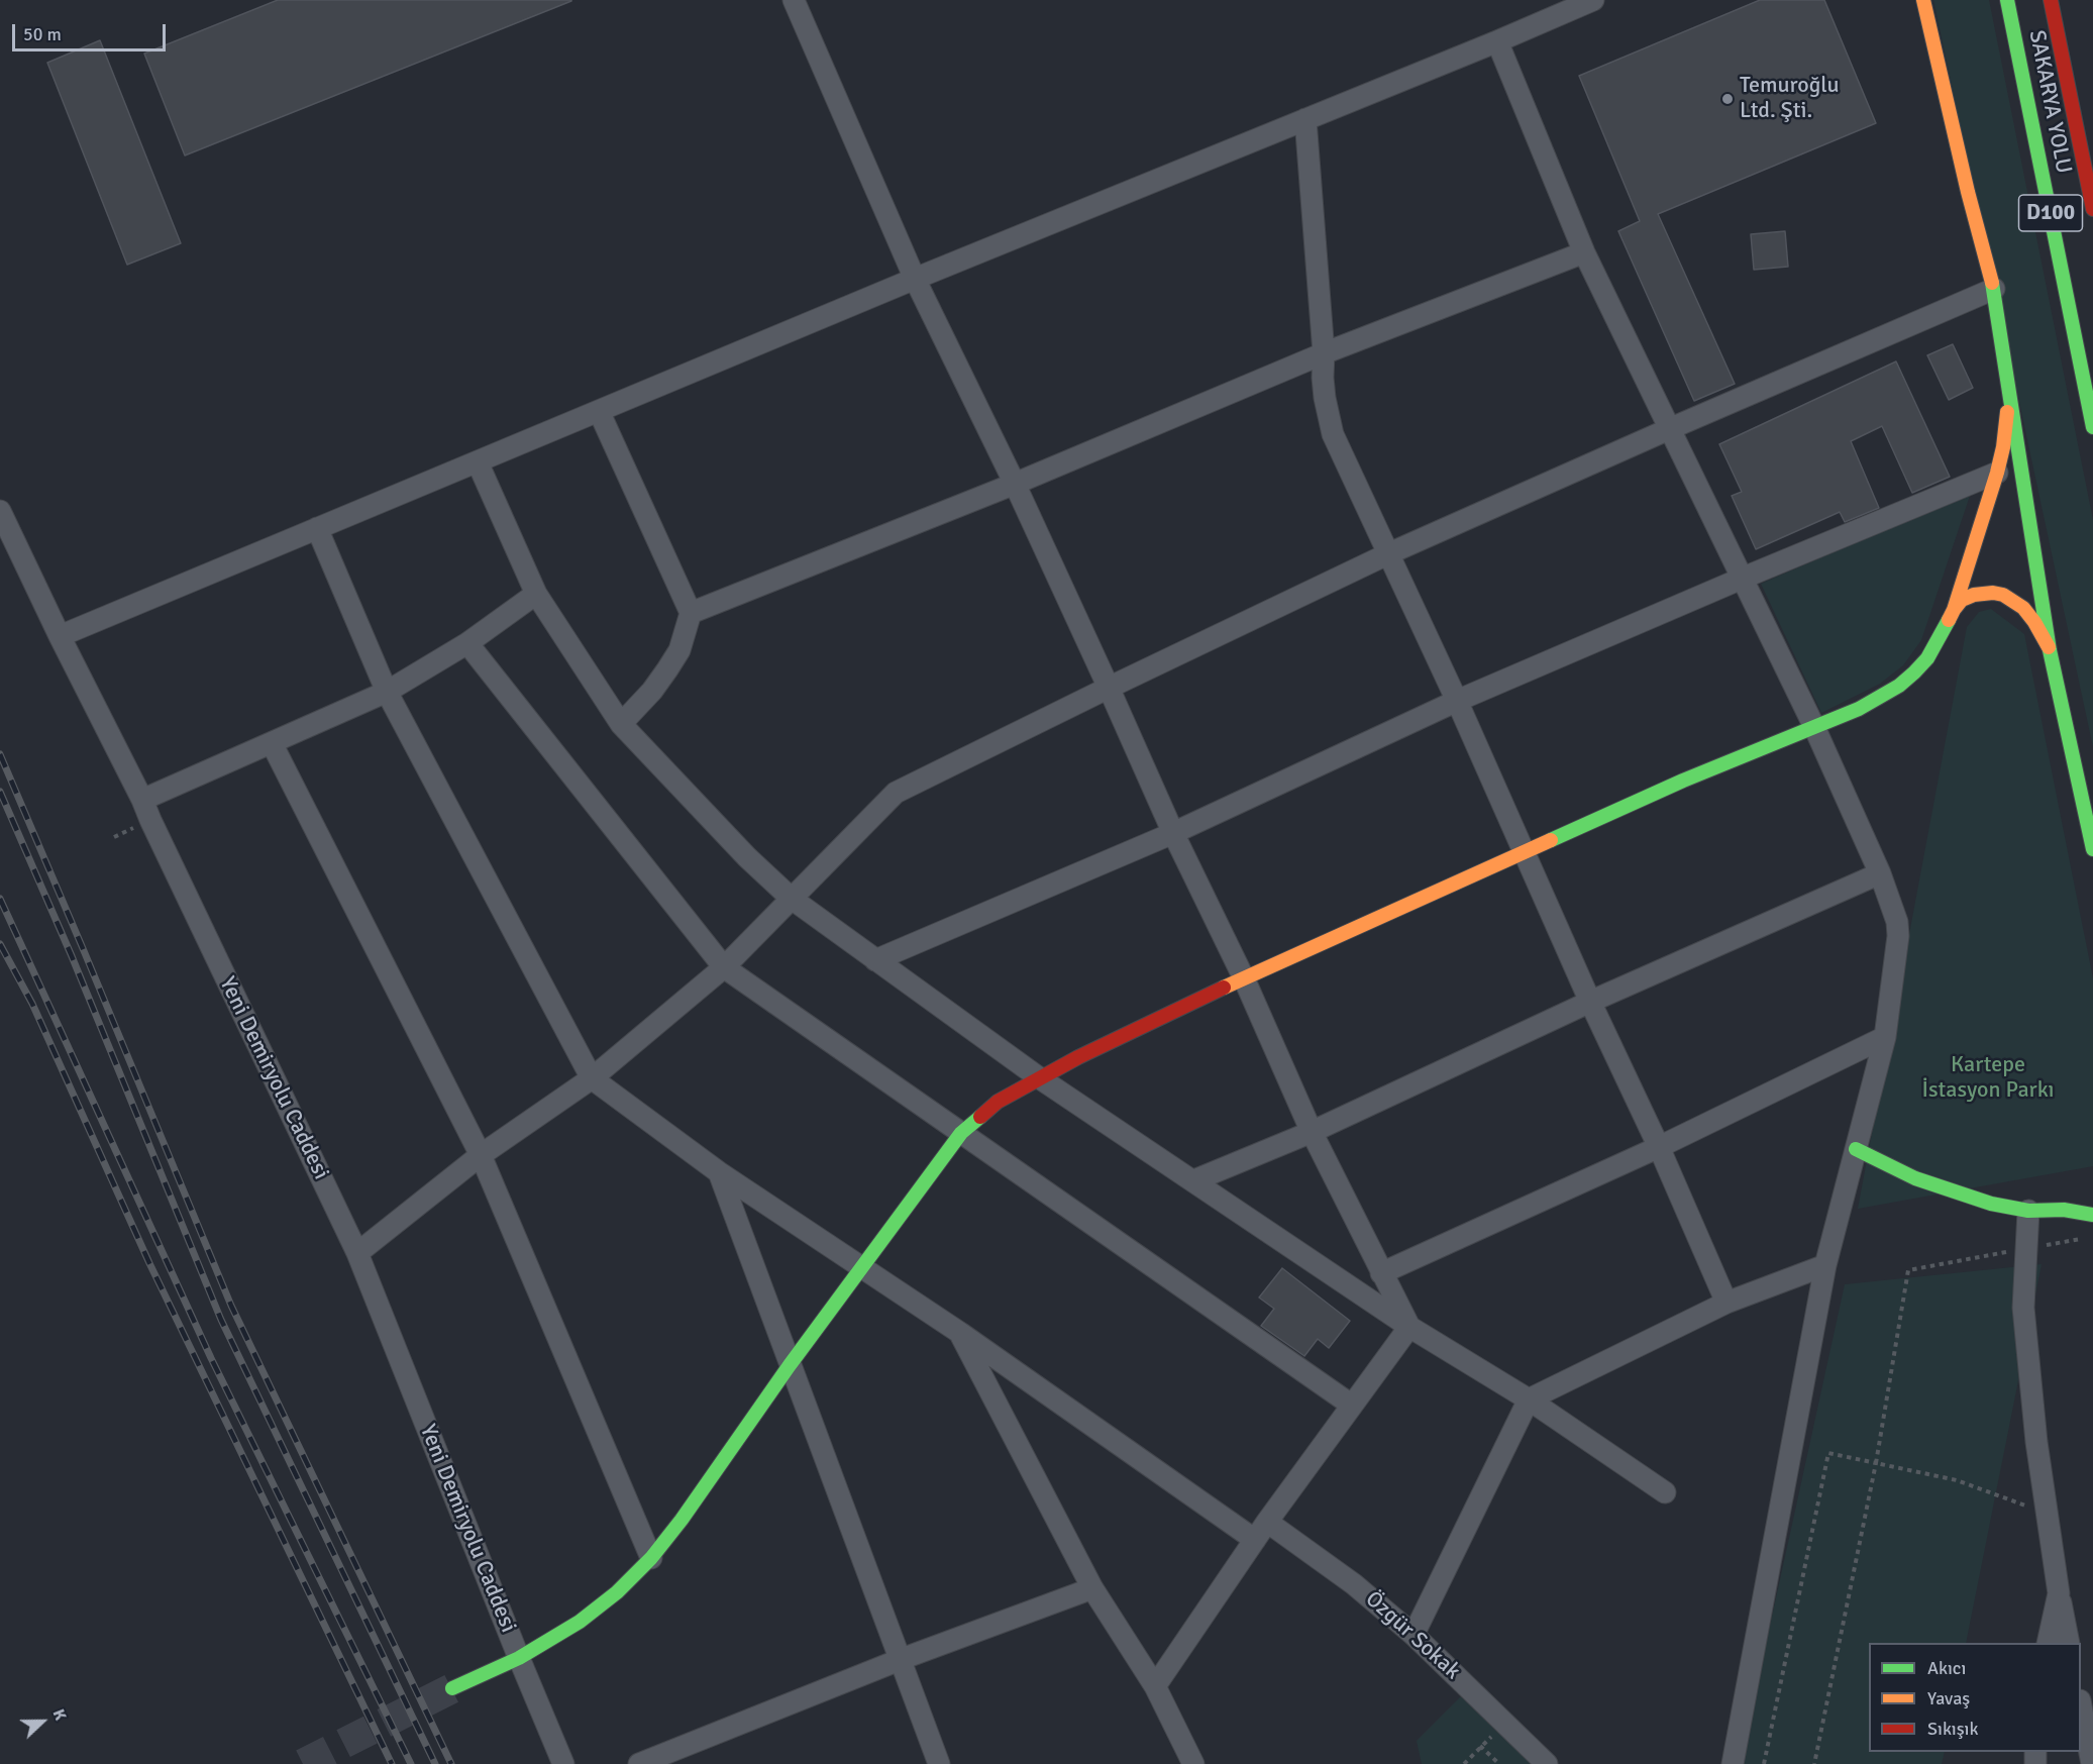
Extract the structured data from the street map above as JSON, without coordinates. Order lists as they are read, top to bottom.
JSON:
{
  "streets": {
    "main road": ["SAKARYA YOLU", "D100"],
    "street": ["Yeni Demiryolu Caddesi", "Özgür Sokak"]
  },
  "parks": ["Kartepe İstasyon Parkı"],
  "places": ["Temuroğlu Ltd. Şti."],
  "legend": ["Akıcı", "Yavaş", "Sıkışık"],
  "scale_bar": "50 m",
  "north": "right"
}
